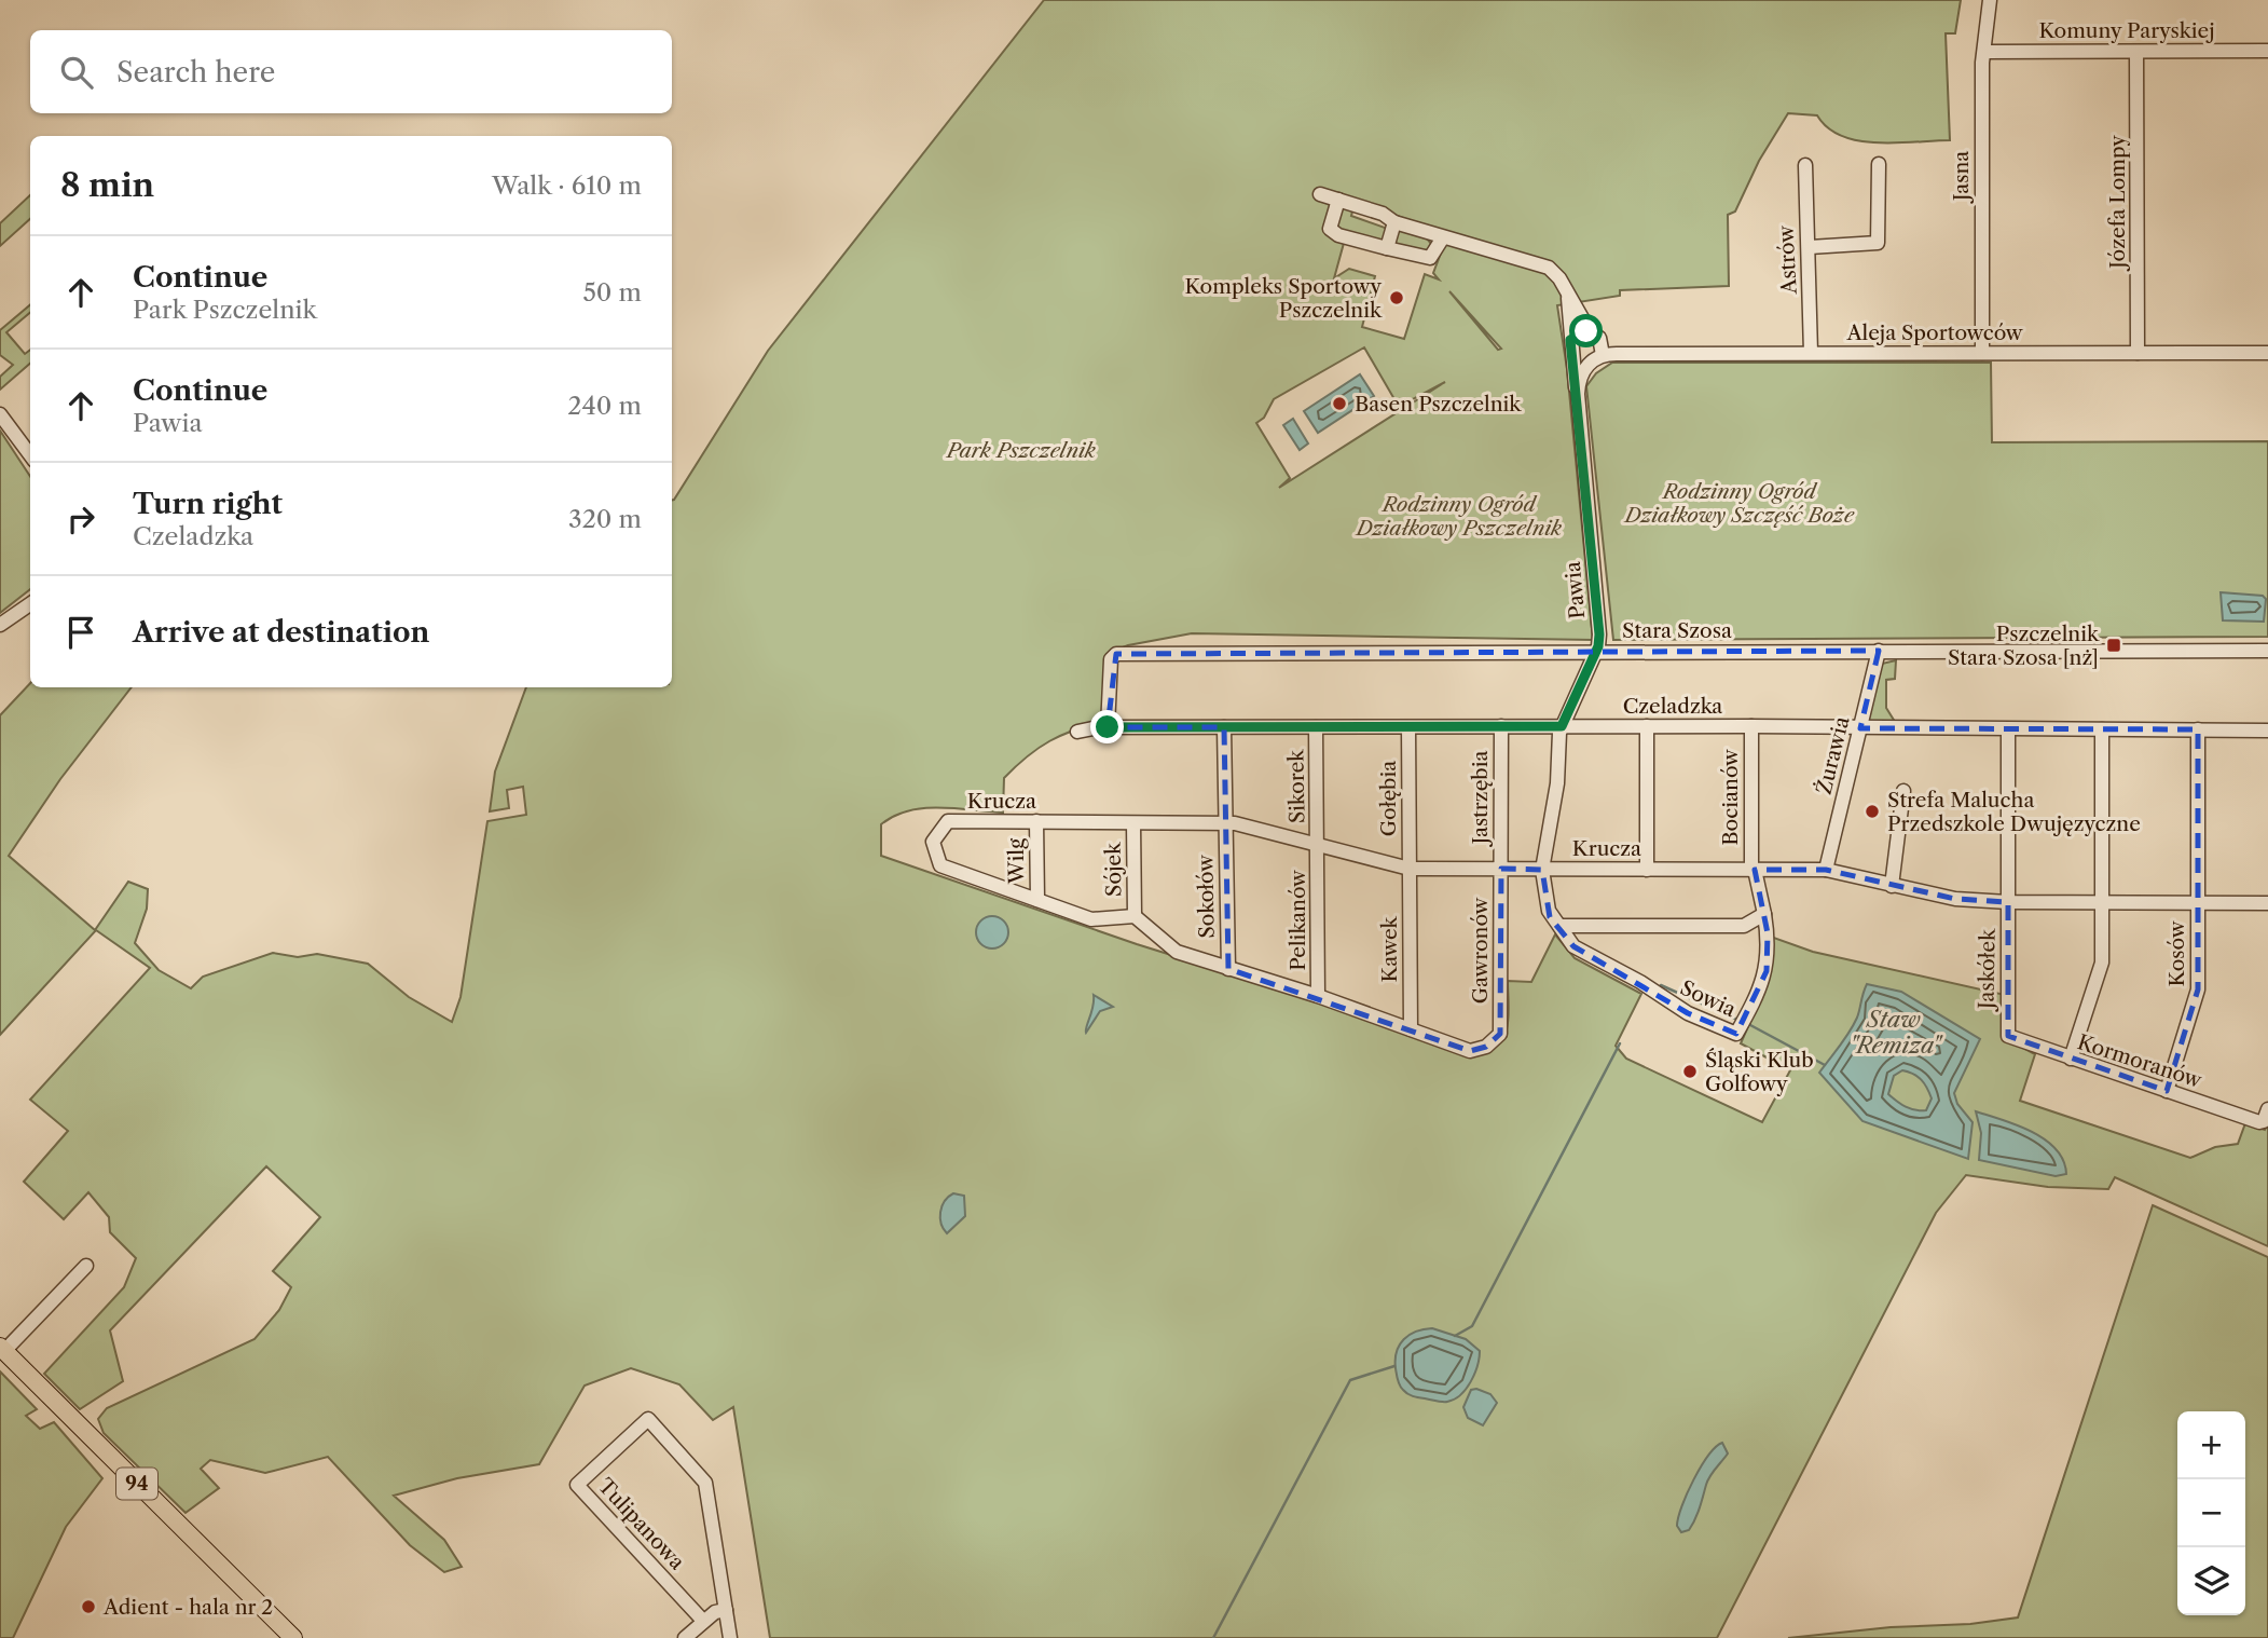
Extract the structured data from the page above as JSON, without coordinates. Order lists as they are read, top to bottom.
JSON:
{
  "streets": {
    "main road": ["94"],
    "street": [
      "Komuny Paryskiej",
      "Jasna",
      "Józefa Lompy",
      "Astrów",
      "Aleja Sportowców",
      "Pawia",
      "Stara Szosa",
      "Czeladzka",
      "Żurawia",
      "Sikorek",
      "Jastrzębia",
      "Bocianów",
      "Gołębia",
      "Krucza",
      "Wilg",
      "Sójek",
      "Sokołów",
      "Pelikanów",
      "Kawek",
      "Gawronów",
      "Kosów",
      "Jaskółek",
      "Sowia",
      "Kormoranów",
      "Tulipanowa"
    ]
  },
  "crossings": [
    ["Komuny Paryskiej", "Jasna"],
    ["Komuny Paryskiej", "Józefa Lompy"],
    ["Jasna", "Aleja Sportowców"],
    ["Józefa Lompy", "Aleja Sportowców"],
    ["Astrów", "Aleja Sportowców"],
    ["Aleja Sportowców", "Pawia"],
    ["Pawia", "Stara Szosa"],
    ["Pawia", "Czeladzka"],
    ["Pawia", "Krucza"],
    ["Pawia", "Sowia"],
    ["Stara Szosa", "Czeladzka"],
    ["Stara Szosa", "Żurawia"],
    ["Czeladzka", "Żurawia"],
    ["Czeladzka", "Sikorek"],
    ["Czeladzka", "Jastrzębia"],
    ["Czeladzka", "Bocianów"],
    ["Czeladzka", "Gołębia"],
    ["Czeladzka", "Sokołów"],
    ["Czeladzka", "Kosów"],
    ["Czeladzka", "Jaskółek"],
    ["Żurawia", "Krucza"],
    ["Sikorek", "Krucza"],
    ["Sikorek", "Pelikanów"],
    ["Jastrzębia", "Krucza"],
    ["Jastrzębia", "Gawronów"],
    ["Bocianów", "Krucza"],
    ["Bocianów", "Sowia"],
    ["Gołębia", "Krucza"],
    ["Gołębia", "Kawek"],
    ["Krucza", "Wilg"],
    ["Krucza", "Sójek"],
    ["Krucza", "Sokołów"],
    ["Krucza", "Pelikanów"],
    ["Krucza", "Kawek"],
    ["Krucza", "Gawronów"],
    ["Krucza", "Kosów"],
    ["Krucza", "Jaskółek"],
    ["Krucza", "Sowia"],
    ["Kawek", "Gawronów"],
    ["Kosów", "Kormoranów"],
    ["Jaskółek", "Kormoranów"]
  ],
  "water": ["Staw \"Remiza\""],
  "parks": ["Park Pszczelnik", "Rodzinny Ogród Działkowy Szczęść Boże", "Rodzinny Ogród Działkowy Pszczelnik"],
  "places": {
    "other": [
      "Kompleks Sportowy Pszczelnik",
      "Basen Pszczelnik",
      "Strefa Malucha Przedszkole Dwujęzyczne",
      "Śląski Klub Golfowy",
      "Adient - hala nr 2"
    ],
    "transit": ["Pszczelnik Stara Szosa [nż]"]
  },
  "page": {
    "search": "Search here",
    "heading": ["8 min", "Walk · 610 m"],
    "list": [
      ["Continue", "Park Pszczelnik", "50 m"],
      ["Continue", "Pawia", "240 m"],
      ["Turn right", "Czeladzka", "320 m"],
      "Arrive at destination"
    ],
    "map_buttons": ["+", "−"]
  }
}
